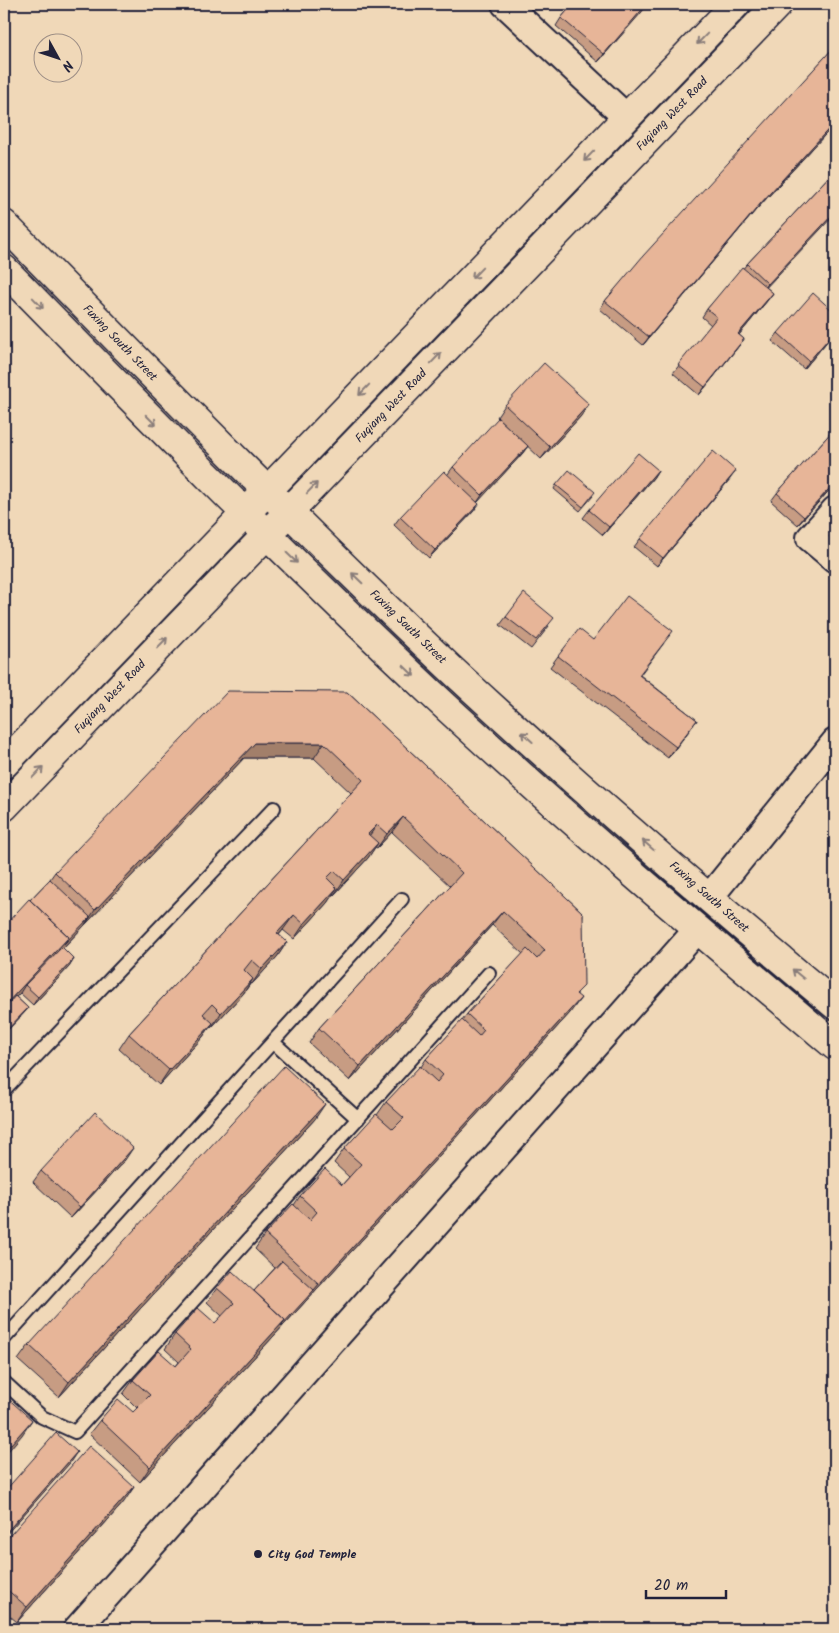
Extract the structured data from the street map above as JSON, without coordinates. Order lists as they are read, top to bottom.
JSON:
{
  "streets": {
    "main road": ["Fuqiang West Road", "Fuxing South Street"]
  },
  "crossings": [
    ["Fuqiang West Road", "Fuxing South Street"]
  ],
  "places": ["City God Temple"],
  "scale_bar": "20 m",
  "north": "bottom right"
}
